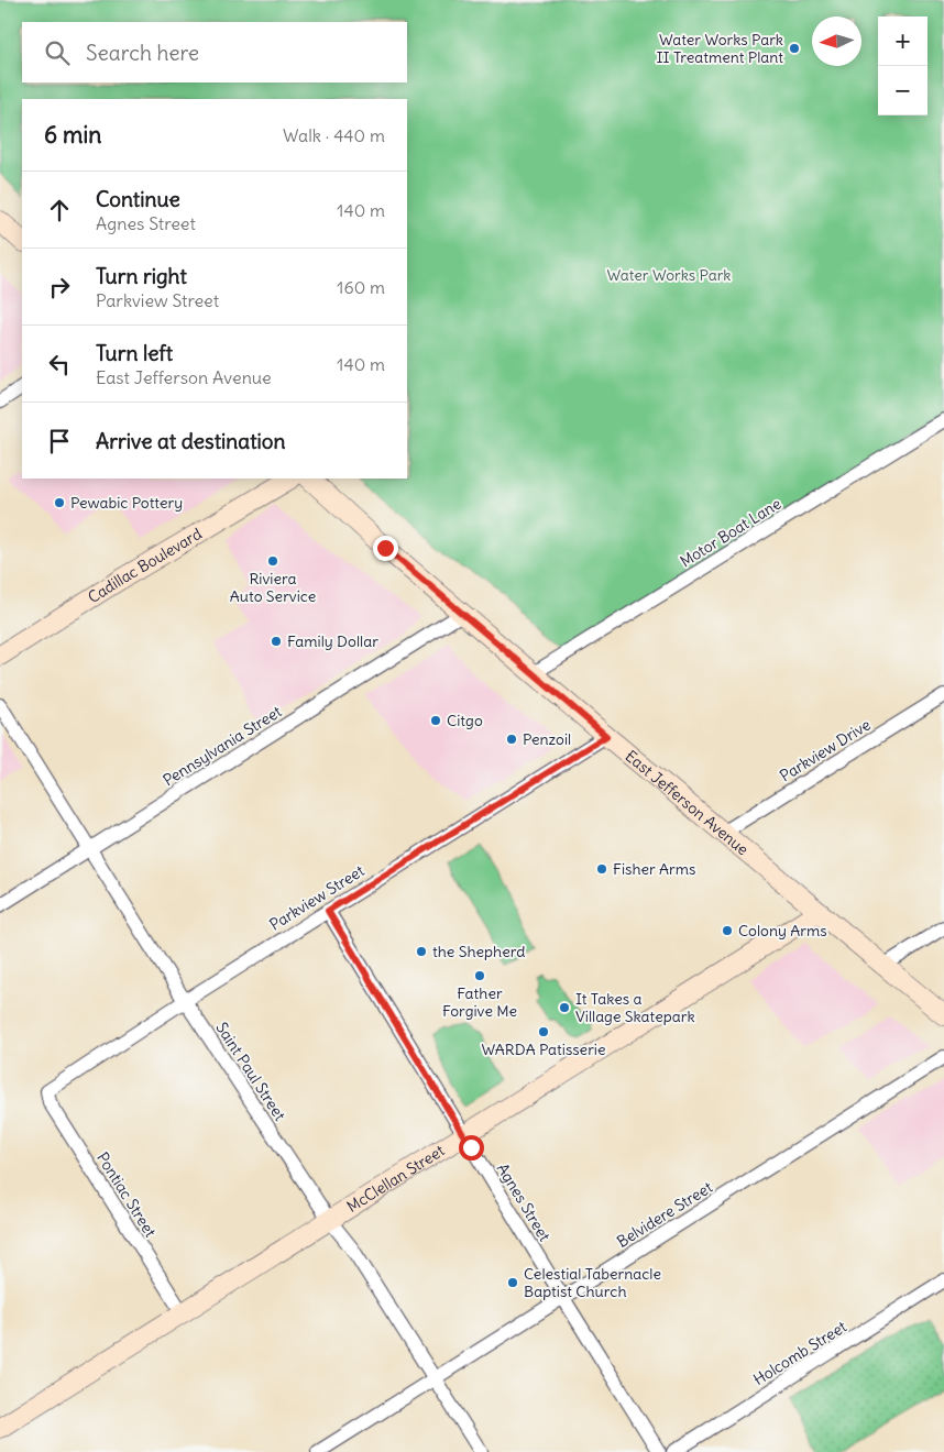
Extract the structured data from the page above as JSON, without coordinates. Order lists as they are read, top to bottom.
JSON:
{
  "streets": {
    "street": [
      "Motor Boat Lane",
      "Cadillac Boulevard",
      "Pennsylvania Street",
      "Parkview Drive",
      "East Jefferson Avenue",
      "Parkview Street",
      "Saint Paul Street",
      "McClellan Street",
      "Pontiac Street",
      "Agnes Street",
      "Belvidere Street",
      "Holcomb Street"
    ]
  },
  "crossings": [
    ["Motor Boat Lane", "East Jefferson Avenue"],
    ["Pennsylvania Street", "East Jefferson Avenue"],
    ["Pennsylvania Street", "Saint Paul Street"],
    ["Parkview Drive", "East Jefferson Avenue"],
    ["East Jefferson Avenue", "Parkview Street"],
    ["East Jefferson Avenue", "McClellan Street"],
    ["Parkview Street", "Saint Paul Street"],
    ["Parkview Street", "Pontiac Street"],
    ["Parkview Street", "Agnes Street"],
    ["Saint Paul Street", "McClellan Street"],
    ["Saint Paul Street", "Belvidere Street"],
    ["McClellan Street", "Pontiac Street"],
    ["McClellan Street", "Agnes Street"],
    ["Agnes Street", "Belvidere Street"]
  ],
  "parks": ["Water Works Park"],
  "places": [
    "Water Works Park II Treatment Plant",
    "Pewabic Pottery",
    "Riviera Auto Service",
    "Family Dollar",
    "Citgo",
    "Penzoil",
    "Fisher Arms",
    "Colony Arms",
    "the Shepherd",
    "Father Forgive Me",
    "It Takes a Village Skatepark",
    "WARDA Patisserie",
    "Celestial Tabernacle Baptist Church"
  ],
  "north": "left",
  "page": {
    "map_buttons": ["+", "−"],
    "search": "Search here",
    "heading": ["6 min", "Walk · 440 m"],
    "list": [
      ["Continue", "Agnes Street", "140 m"],
      ["Turn right", "Parkview Street", "160 m"],
      ["Turn left", "East Jefferson Avenue", "140 m"],
      "Arrive at destination"
    ]
  }
}
